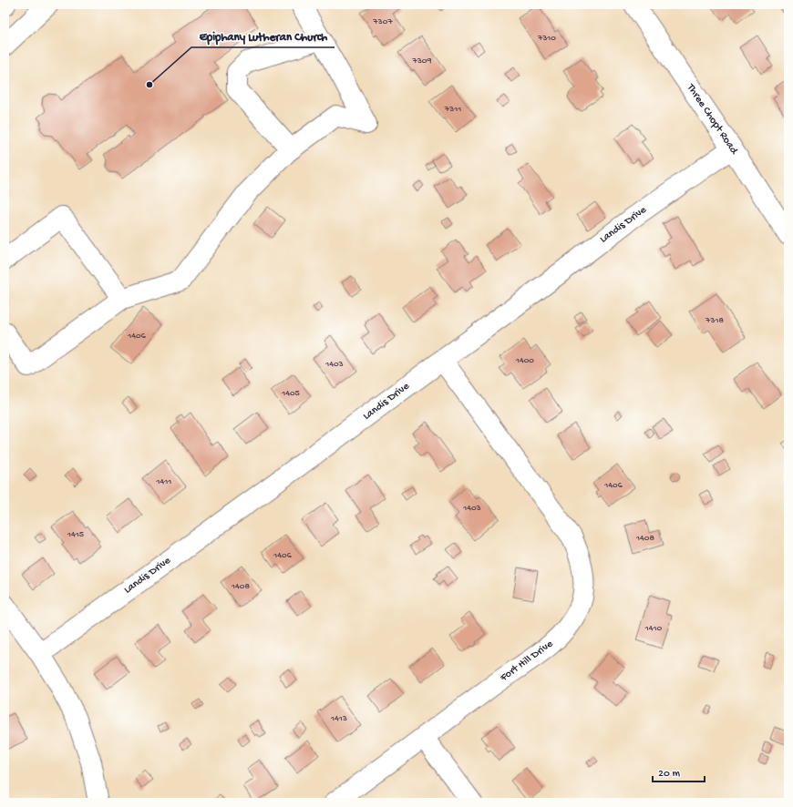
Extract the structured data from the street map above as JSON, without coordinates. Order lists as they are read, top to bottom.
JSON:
{
  "streets": {
    "street": ["Three Chopt Road", "Landis Drive", "Fort Hill Drive"]
  },
  "crossings": [
    ["Three Chopt Road", "Landis Drive"],
    ["Landis Drive", "Fort Hill Drive"]
  ],
  "places": ["Epiphany Lutheran Church"],
  "house_numbers": [
    "7307",
    "7310",
    "7309",
    "7311",
    "7318",
    "1406",
    "1400",
    "1403",
    "1405",
    "1411",
    "1406",
    "1403",
    "1415",
    "1408",
    "1406",
    "1408",
    "1410",
    "1413"
  ],
  "scale_bar": "20 m"
}
